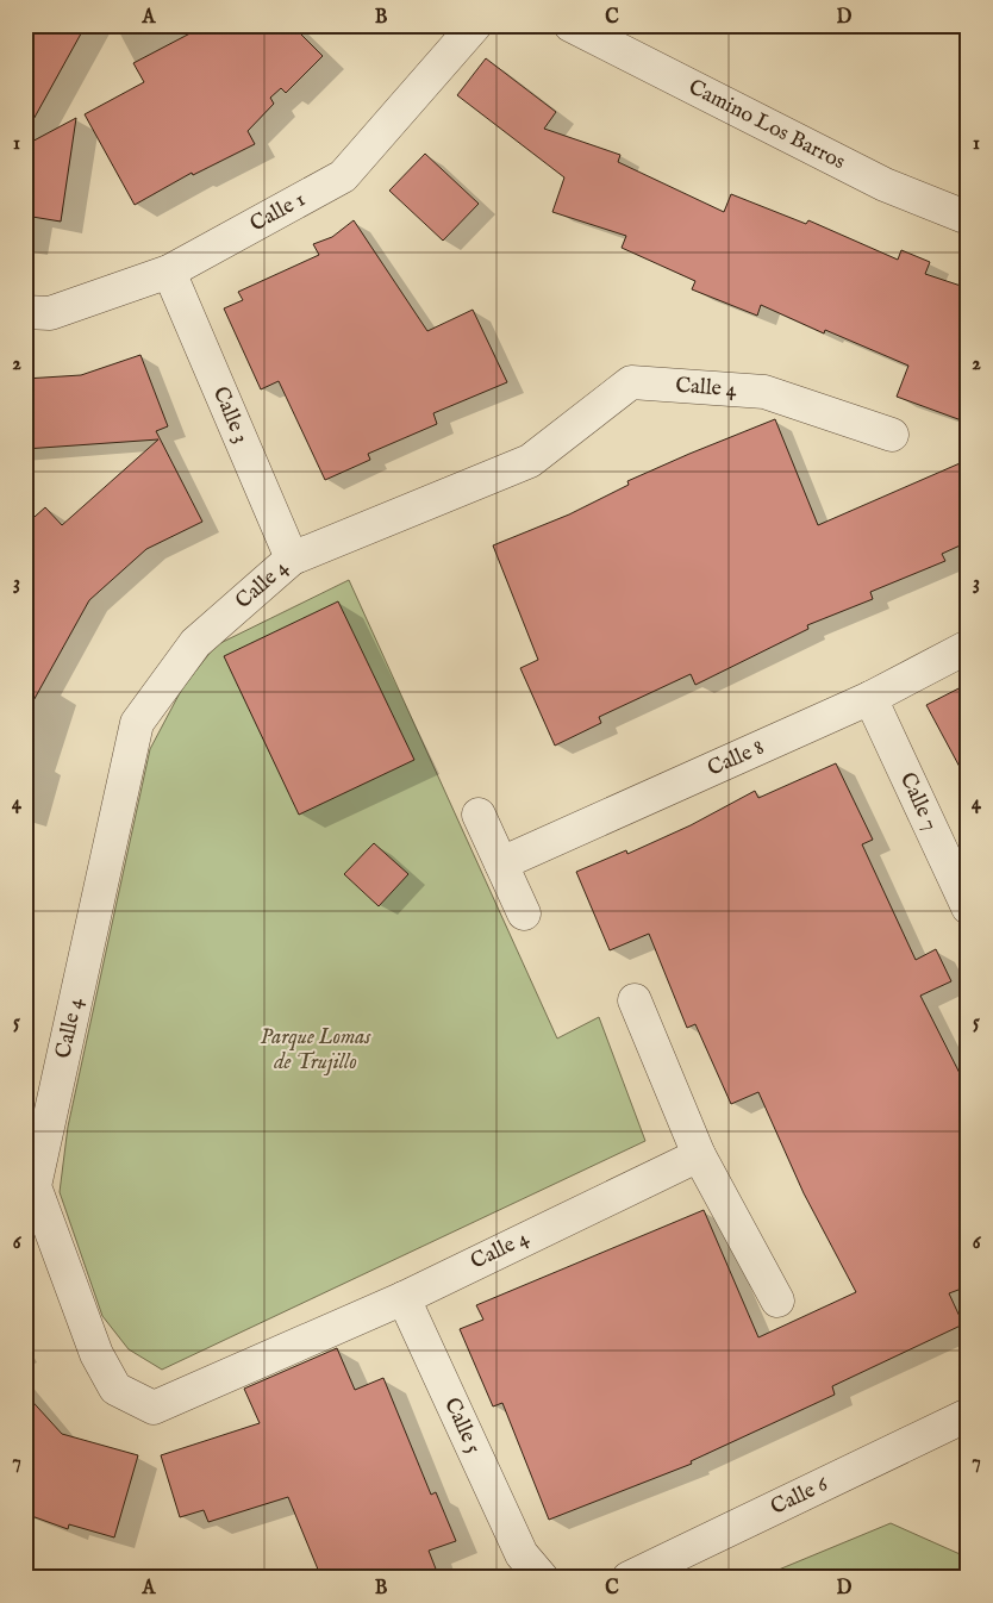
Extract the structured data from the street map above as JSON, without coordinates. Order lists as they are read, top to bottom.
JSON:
{
  "streets": {
    "street": [
      "Camino Los Barros",
      "Calle 1",
      "Calle 4",
      "Calle 3",
      "Calle 8",
      "Calle 7",
      "Calle 5",
      "Calle 6"
    ]
  },
  "crossings": [
    ["Calle 1", "Calle 3"],
    ["Calle 4", "Calle 3"],
    ["Calle 4", "Calle 5"],
    ["Calle 8", "Calle 7"]
  ],
  "parks": ["Parque Lomas de Trujillo"],
  "grid": {
    "columns": [
      "A",
      "B",
      "C",
      "D"
    ],
    "rows": [
      "1",
      "2",
      "3",
      "4",
      "5",
      "6",
      "7"
    ]
  }
}
